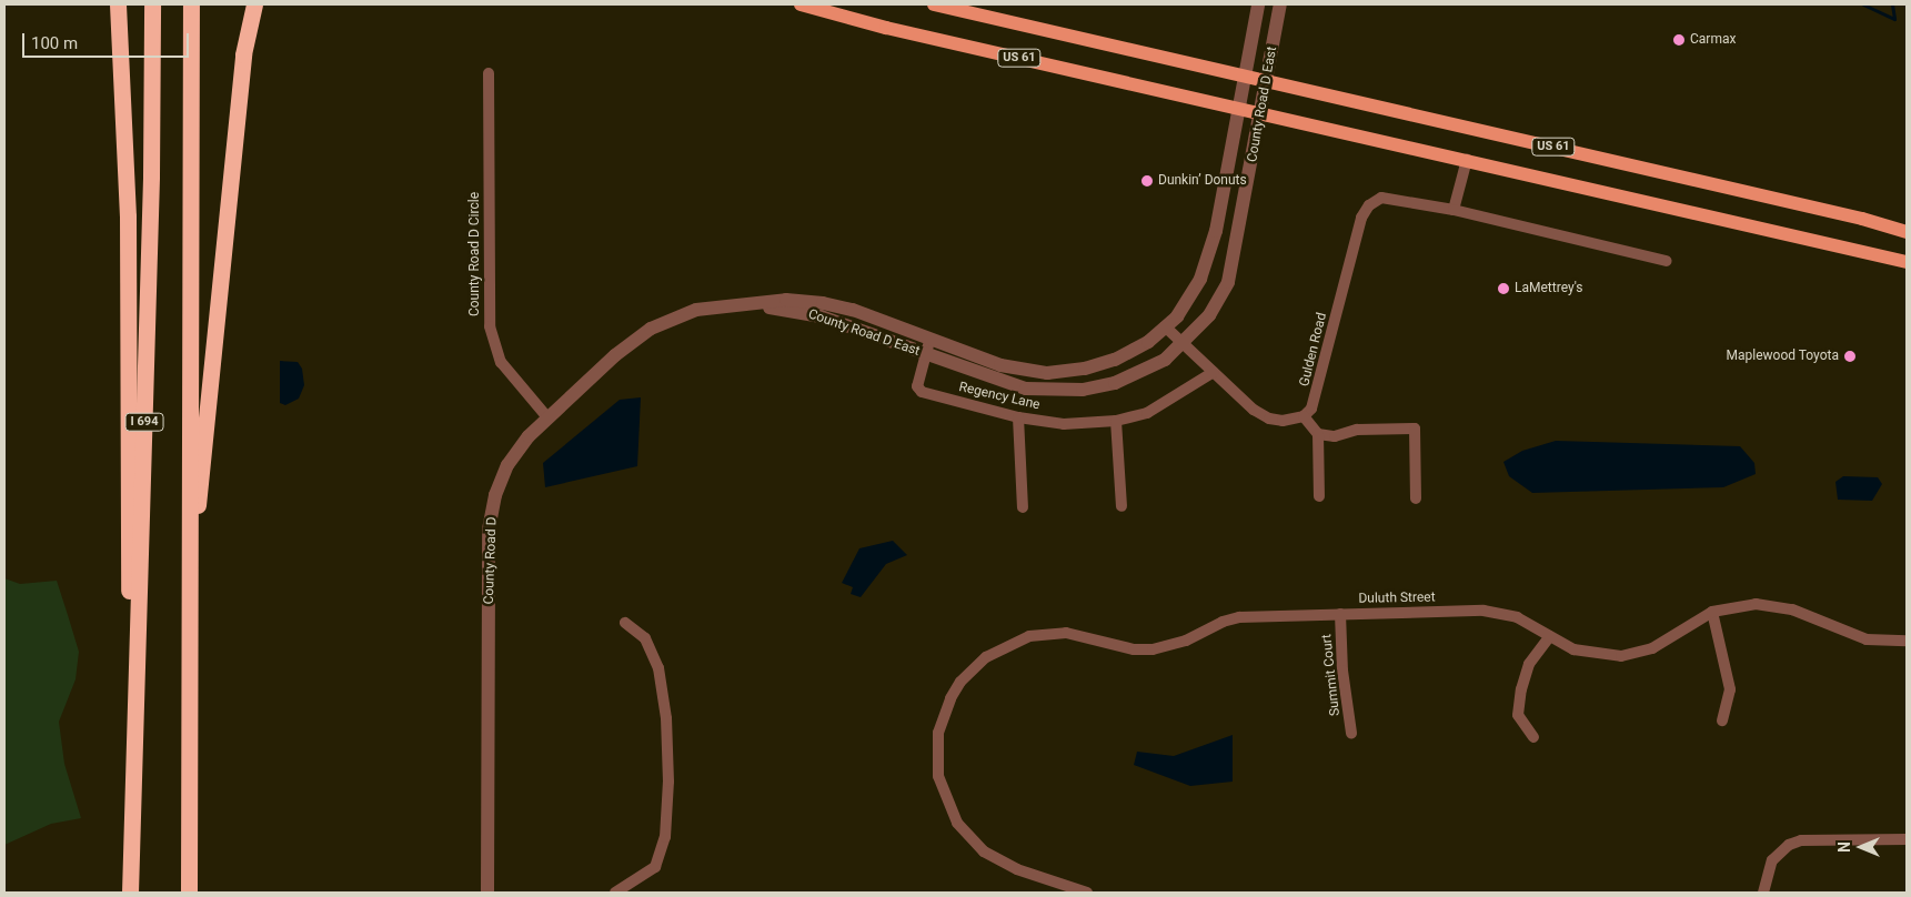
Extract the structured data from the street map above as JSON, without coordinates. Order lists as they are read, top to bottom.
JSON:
{
  "streets": {
    "highway": ["I 694"],
    "main road": ["US 61"],
    "street": [
      "County Road D East",
      "County Road D Circle",
      "Gulden Road",
      "Regency Lane",
      "County Road D",
      "Duluth Street",
      "Summit Court"
    ]
  },
  "crossings": [
    ["US 61", "County Road D East"],
    ["County Road D East", "Regency Lane"],
    ["County Road D East", "County Road D"],
    ["County Road D Circle", "County Road D"],
    ["Duluth Street", "Summit Court"]
  ],
  "places": [
    "Carmax",
    "Dunkin’ Donuts",
    "LaMettrey's",
    "Maplewood Toyota"
  ],
  "scale_bar": "100 m",
  "north": "left"
}
